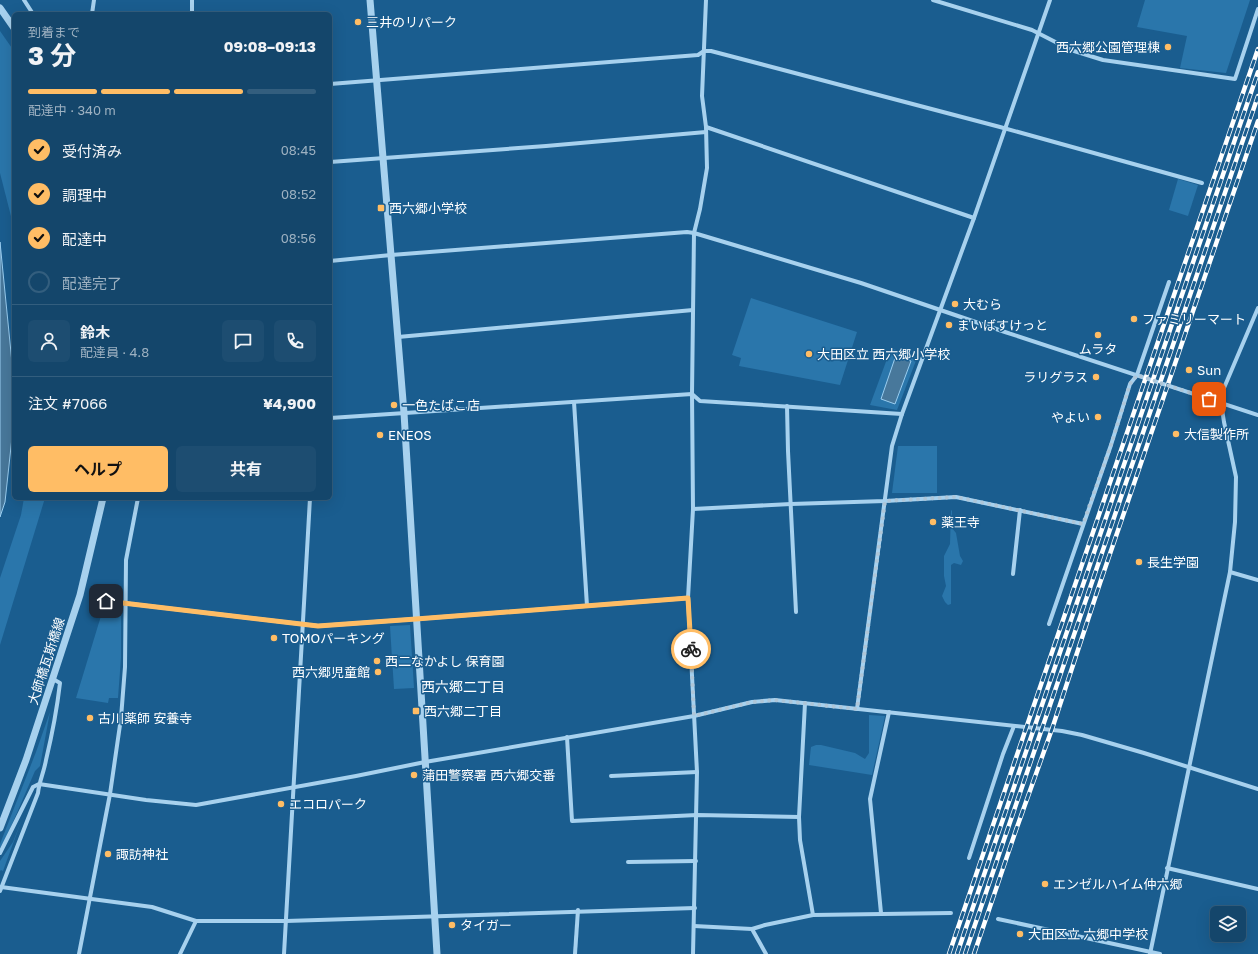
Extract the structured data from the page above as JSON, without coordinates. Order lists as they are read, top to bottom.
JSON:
{
  "streets": {
    "street": ["大師橋瓦斯橋線"]
  },
  "districts": ["西六郷二丁目"],
  "places": {
    "other": [
      "三井のリパーク",
      "西六郷公園管理棟",
      "大むら",
      "ファミリーマート",
      "まいばすけっと",
      "ムラタ",
      "大田区立 西六郷小学校",
      "Sun",
      "ラリグラス",
      "一色たばこ店",
      "やよい",
      "大信製作所",
      "ENEOS",
      "薬王寺",
      "長生学園",
      "TOMOパーキング",
      "西二なかよし 保育園",
      "西六郷児童館",
      "古川薬師 安養寺",
      "蒲田警察署 西六郷交番",
      "エコロパーク",
      "諏訪神社",
      "エンゼルハイム仲六郷",
      "タイガー",
      "大田区立 六郷中学校"
    ],
    "transit": ["西六郷小学校", "西六郷二丁目"]
  },
  "page": {
    "heading": ["3 分", "到着まで", "09:08–09:13"],
    "panel": [
      "鈴木",
      "配達員 · 4.8",
      "注文 #7066",
      "¥4,900"
    ],
    "bar": "配達中 · 340 m",
    "list": [
      ["受付済み", "08:45"],
      ["調理中", "08:52"],
      ["配達中", "08:56"],
      "配達完了"
    ],
    "buttons": ["ヘルプ", "共有"]
  }
}
